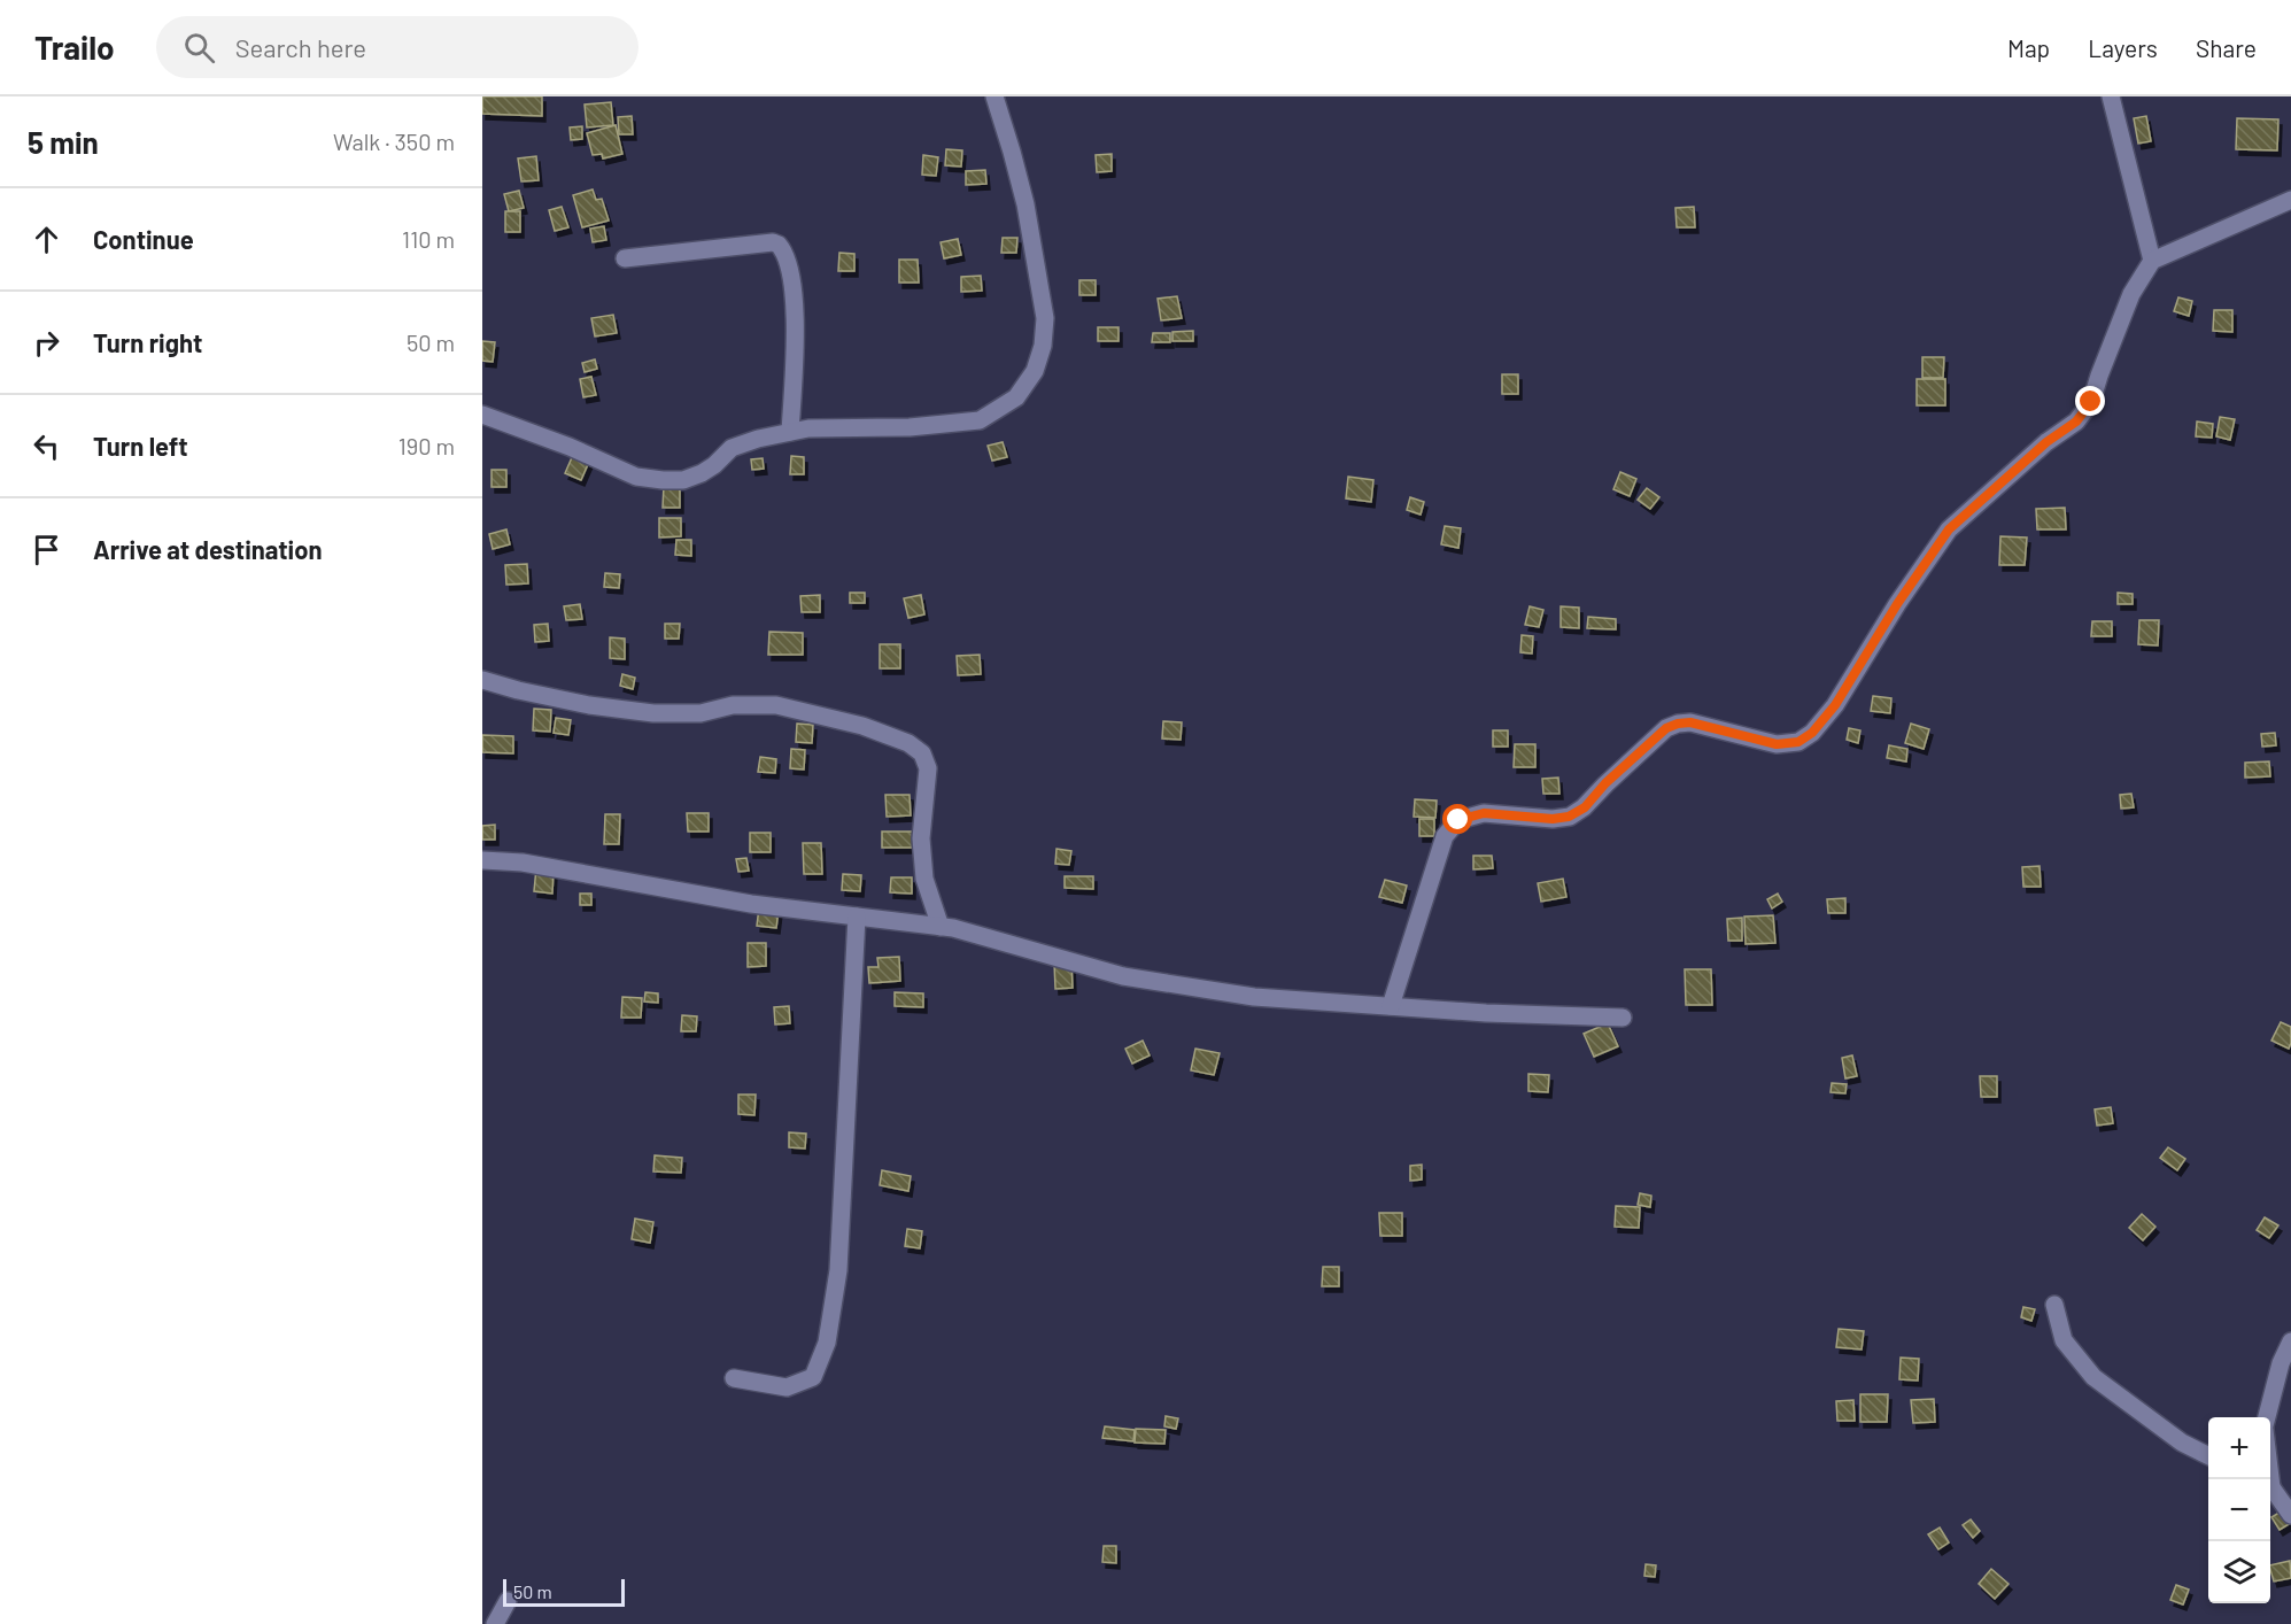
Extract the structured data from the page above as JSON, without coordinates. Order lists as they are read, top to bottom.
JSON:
{
  "scale_bar": "50 m",
  "page": {
    "header": "Trailo",
    "search": "Search here",
    "nav": ["Map", "Layers", "Share"],
    "heading": ["5 min", "Walk · 350 m"],
    "list": [
      ["Continue", "110 m"],
      ["Turn right", "50 m"],
      ["Turn left", "190 m"],
      "Arrive at destination"
    ],
    "map_buttons": ["+", "−"],
    "scale": "50 m"
  }
}
